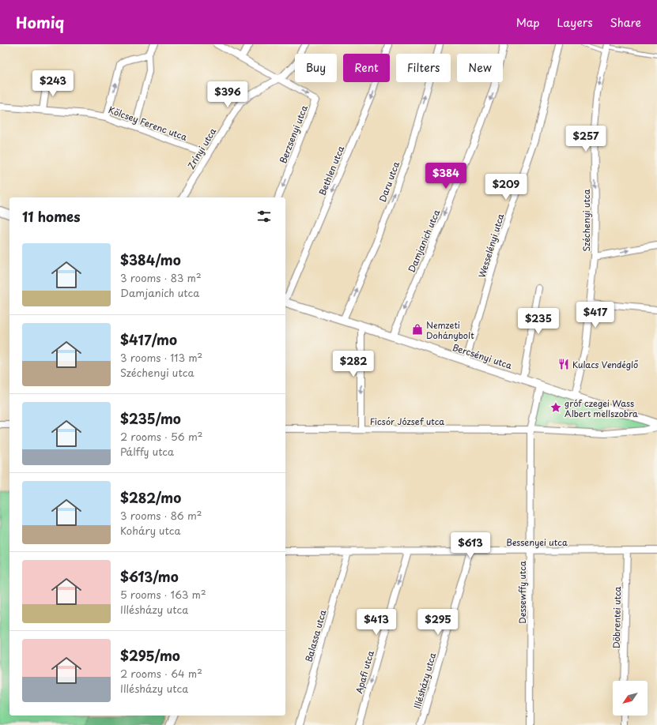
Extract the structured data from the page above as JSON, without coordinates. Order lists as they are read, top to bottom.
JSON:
{
  "streets": {
    "street": [
      "Kölcsey Ferenc utca",
      "Berzsenyi utca",
      "Zrínyi utca",
      "Bethlen utca",
      "Daru utca",
      "Széchenyi utca",
      "Damjanich utca",
      "Wesselényi utca",
      "Bercsényi utca",
      "Ficsór József utca",
      "Bessenyei utca",
      "Dessewffy utca",
      "Döbrentei utca",
      "Balassa utca",
      "Apafi utca",
      "Illésházy utca"
    ]
  },
  "crossings": [
    ["Kölcsey Ferenc utca", "Zrínyi utca"],
    ["Berzsenyi utca", "Zrínyi utca"],
    ["Daru utca", "Bercsényi utca"],
    ["Széchenyi utca", "Bercsényi utca"],
    ["Damjanich utca", "Bercsényi utca"],
    ["Wesselényi utca", "Bercsényi utca"],
    ["Bercsényi utca", "Dessewffy utca"],
    ["Ficsór József utca", "Dessewffy utca"],
    ["Bessenyei utca", "Dessewffy utca"],
    ["Bessenyei utca", "Döbrentei utca"],
    ["Bessenyei utca", "Balassa utca"],
    ["Bessenyei utca", "Apafi utca"],
    ["Bessenyei utca", "Illésházy utca"]
  ],
  "one_way": [
    "Bethlen utca",
    "Daru utca",
    "Széchenyi utca",
    "Damjanich utca",
    "Apafi utca"
  ],
  "places": {
    "shop": ["Nemzeti Dohánybolt"],
    "restaurant": ["Kulacs Vendéglő"],
    "place": ["gróf czegei Wass Albert mellszobra"]
  },
  "north": "bottom left",
  "page": {
    "header": "Homiq",
    "nav": ["Map", "Layers", "Share"],
    "chip": [
      "Buy",
      "Rent",
      "Filters",
      "New"
    ],
    "price": [
      "$243",
      "$396",
      "$257",
      "$384",
      "$209",
      "$417",
      "$235",
      "$282",
      "$613",
      "$413",
      "$295"
    ],
    "heading": "11 homes",
    "list": [
      {
        "name": "$384/mo",
        "note": "3 rooms · 83 m² · Damjanich utca"
      },
      {
        "name": "$417/mo",
        "note": "3 rooms · 113 m² · Széchenyi utca"
      },
      {
        "name": "$235/mo",
        "note": "2 rooms · 56 m² · Pálffy utca"
      },
      {
        "name": "$282/mo",
        "note": "3 rooms · 86 m² · Koháry utca"
      },
      {
        "name": "$613/mo",
        "note": "5 rooms · 163 m² · Illésházy utca"
      },
      {
        "name": "$295/mo",
        "note": "2 rooms · 64 m² · Illésházy utca"
      }
    ]
  }
}
